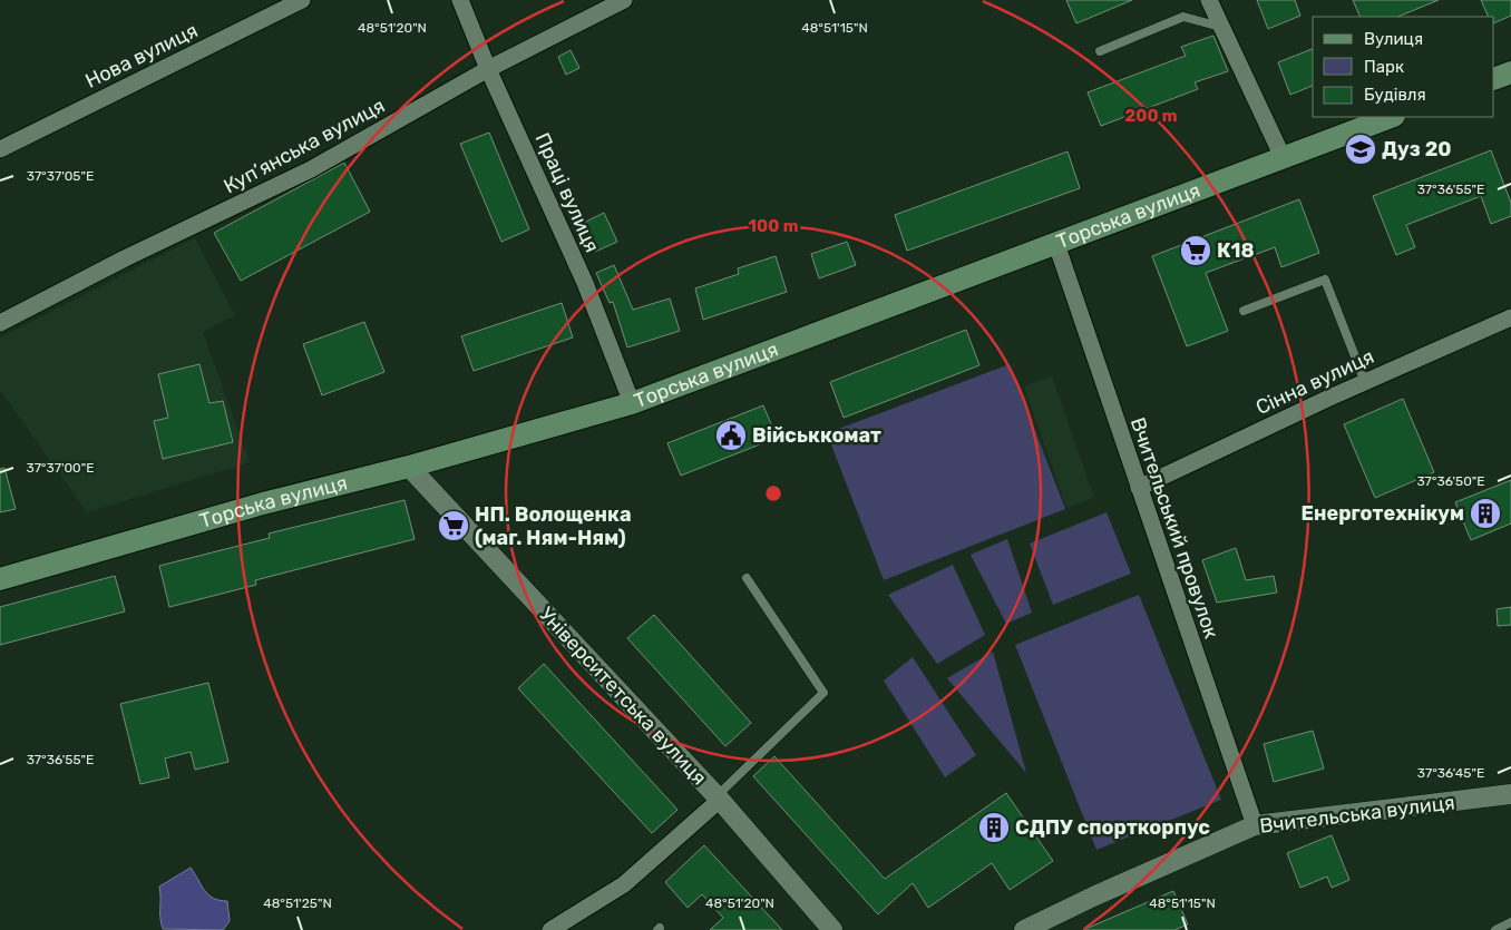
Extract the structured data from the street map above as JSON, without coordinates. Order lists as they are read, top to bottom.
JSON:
{
  "streets": {
    "main road": ["Торська вулиця"],
    "street": [
      "Нова вулиця",
      "Куп’янська вулиця",
      "Праці вулиця",
      "Сінна вулиця",
      "Вчительський провулок",
      "Університетська вулиця",
      "Вчительська вулиця"
    ]
  },
  "crossings": [
    ["Куп’янська вулиця", "Праці вулиця"],
    ["Праці вулиця", "Торська вулиця"],
    ["Торська вулиця", "Вчительський провулок"],
    ["Торська вулиця", "Університетська вулиця"],
    ["Сінна вулиця", "Вчительський провулок"],
    ["Вчительський провулок", "Вчительська вулиця"]
  ],
  "places": {
    "school or university": ["Дуз 20"],
    "supermarket": ["К18", "НП. Волощенка (маг. Ням-Ням)"],
    "public building": ["Військкомат"],
    "building": ["Енерготехнікум", "СДПУ спорткорпус"]
  },
  "legend": ["Вулиця", "Парк", "Будівля"],
  "coordinates": [
    "48°51'20\"N",
    "48°51'15\"N",
    "37°37'05\"E",
    "37°36'55\"E",
    "37°37'00\"E",
    "37°36'50\"E",
    "37°36'45\"E",
    "48°51'25\"N"
  ],
  "rings": ["200 m", "100 m"]
}
